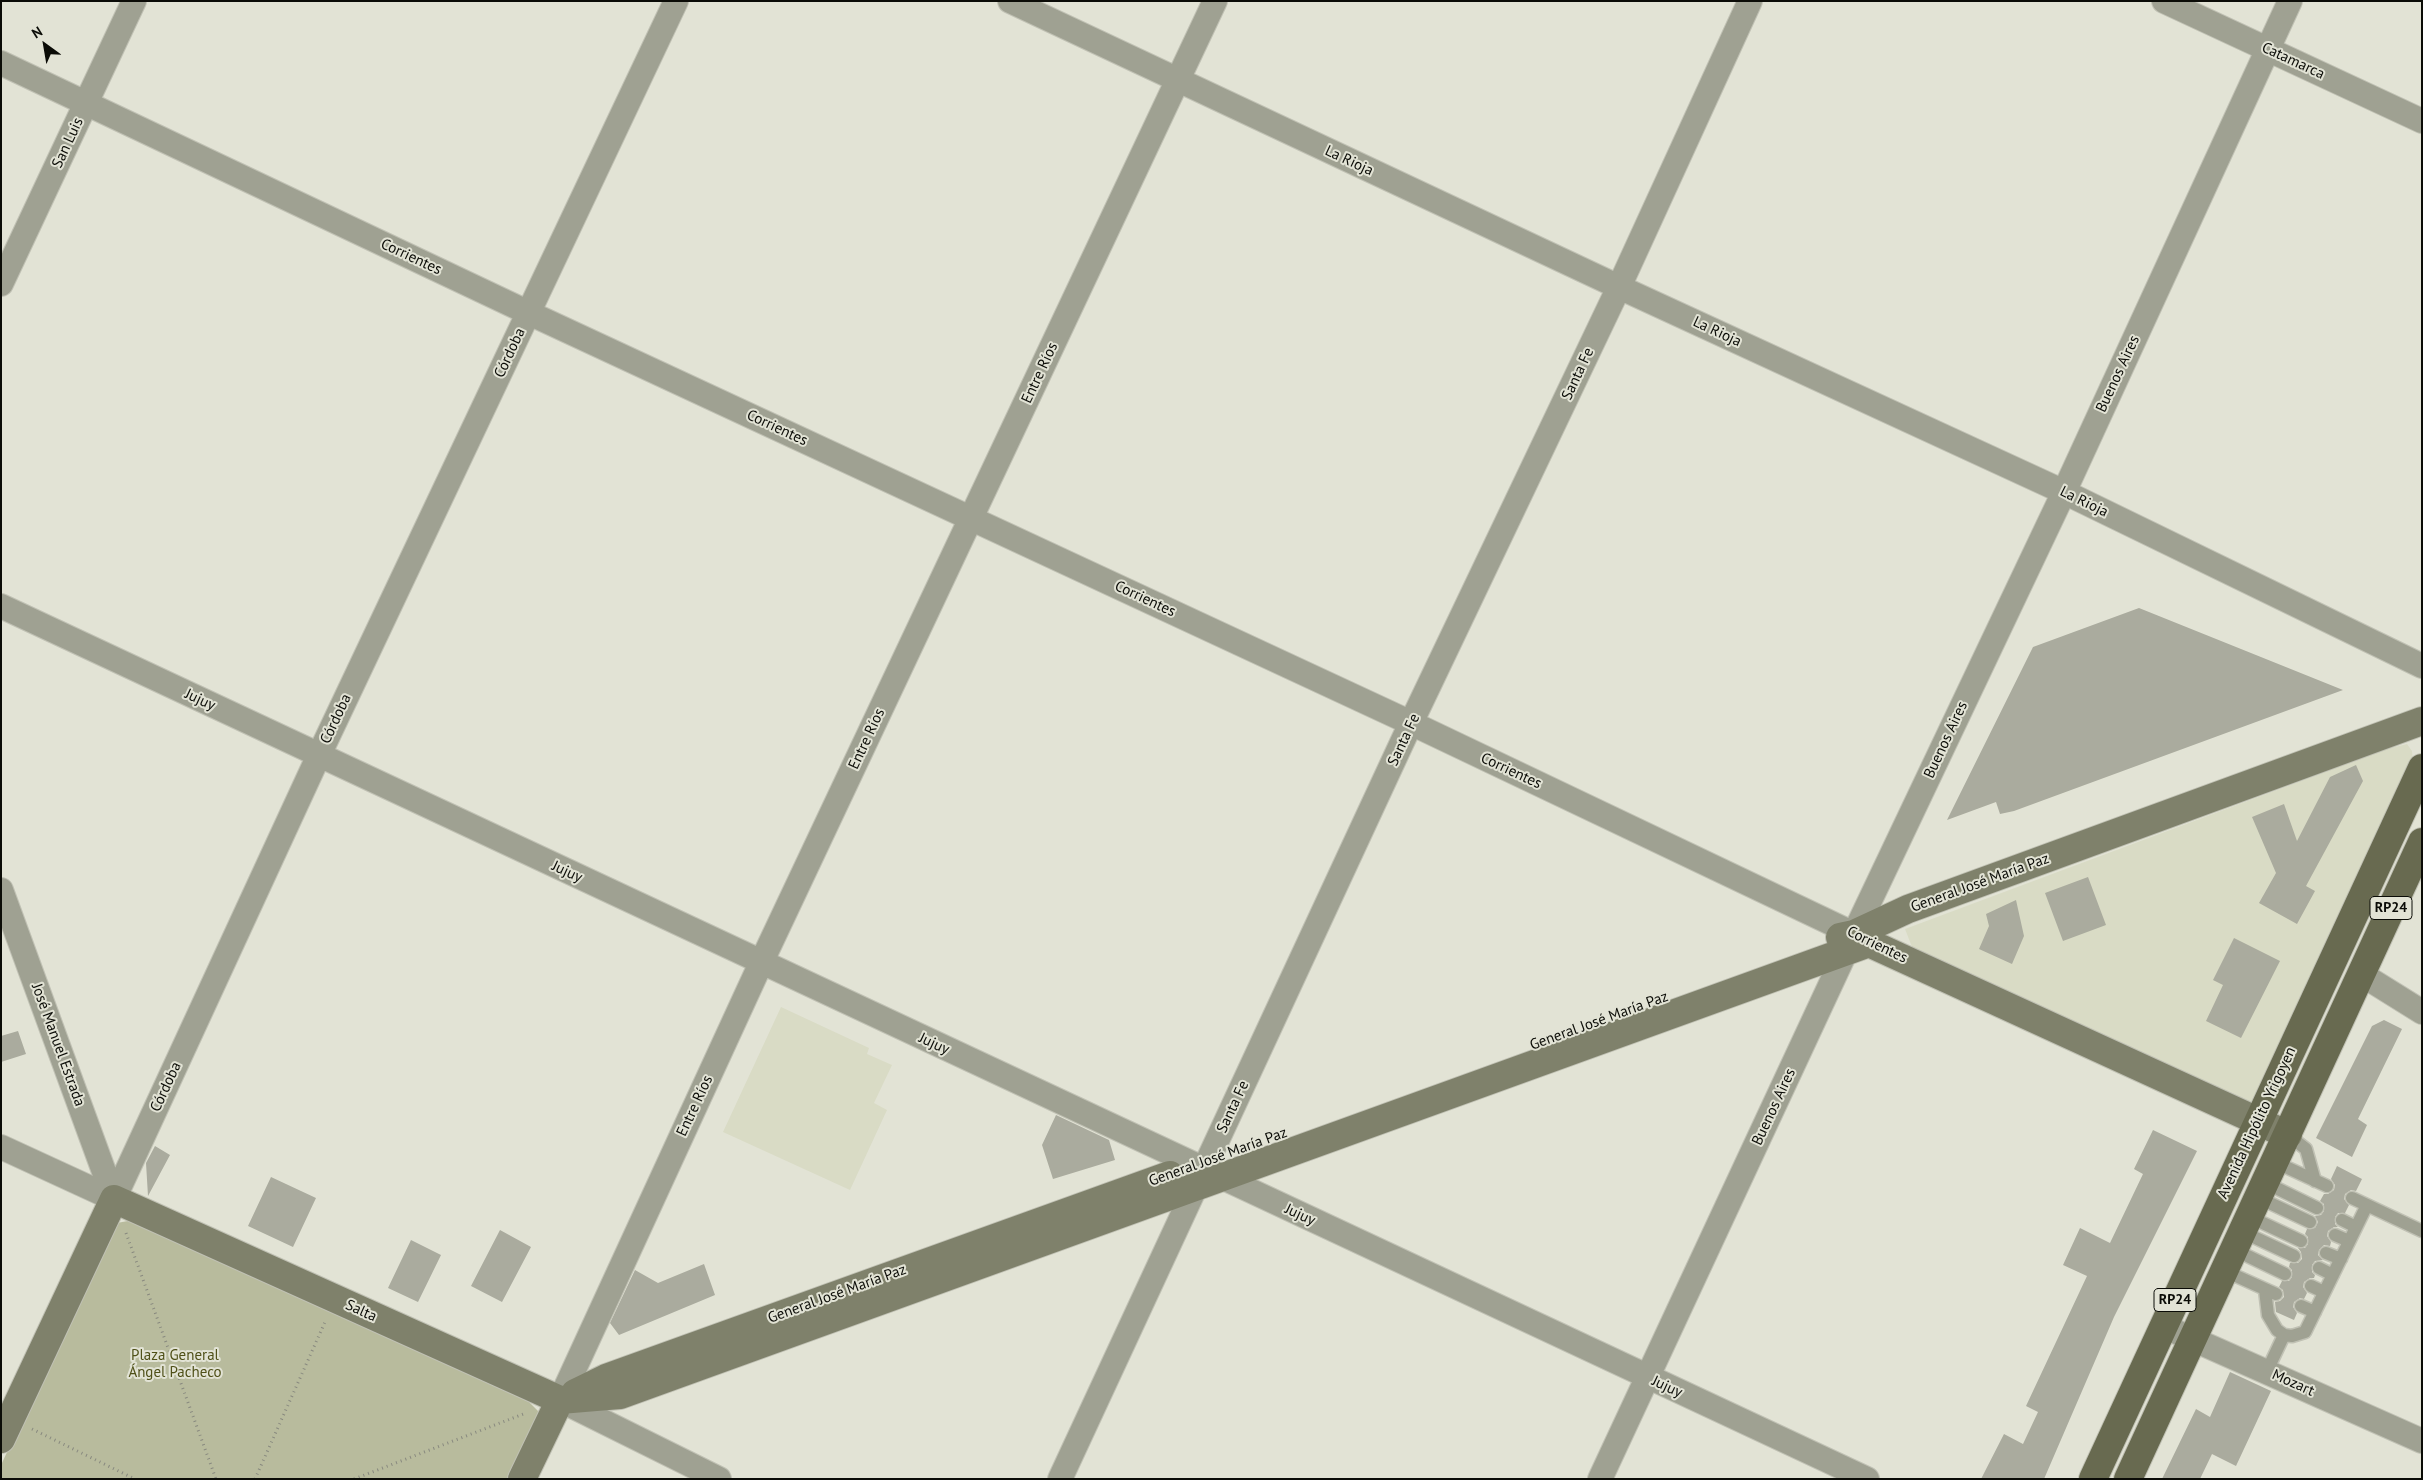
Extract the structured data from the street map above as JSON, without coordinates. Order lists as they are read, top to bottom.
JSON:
{
  "streets": {
    "main road": ["RP24", "Avenida Hipólito Yrigoyen"],
    "street": [
      "Catamarca",
      "San Luis",
      "La Rioja",
      "Corrientes",
      "Córdoba",
      "Entre Ríos",
      "Santa Fe",
      "Buenos Aires",
      "Jujuy",
      "General José María Paz",
      "José Manuel Estrada",
      "Salta",
      "Mozart"
    ]
  },
  "crossings": [
    ["Catamarca", "Buenos Aires"],
    ["San Luis", "Corrientes"],
    ["La Rioja", "Entre Ríos"],
    ["La Rioja", "Santa Fe"],
    ["La Rioja", "Buenos Aires"],
    ["Corrientes", "Córdoba"],
    ["Corrientes", "Entre Ríos"],
    ["Corrientes", "Santa Fe"],
    ["Corrientes", "Buenos Aires"],
    ["Corrientes", "General José María Paz"],
    ["Corrientes", "RP24"],
    ["Corrientes", "Avenida Hipólito Yrigoyen"],
    ["Córdoba", "Jujuy"],
    ["Córdoba", "José Manuel Estrada"],
    ["Córdoba", "Salta"],
    ["Entre Ríos", "Jujuy"],
    ["Entre Ríos", "General José María Paz"],
    ["Entre Ríos", "Salta"],
    ["Santa Fe", "Jujuy"],
    ["Santa Fe", "General José María Paz"],
    ["Buenos Aires", "Jujuy"],
    ["Buenos Aires", "General José María Paz"],
    ["Jujuy", "General José María Paz"],
    ["General José María Paz", "Salta"],
    ["RP24", "Mozart"],
    ["José Manuel Estrada", "Salta"],
    ["Avenida Hipólito Yrigoyen", "Mozart"]
  ],
  "parks": ["Plaza General Ángel Pacheco"],
  "north": "top left"
}
